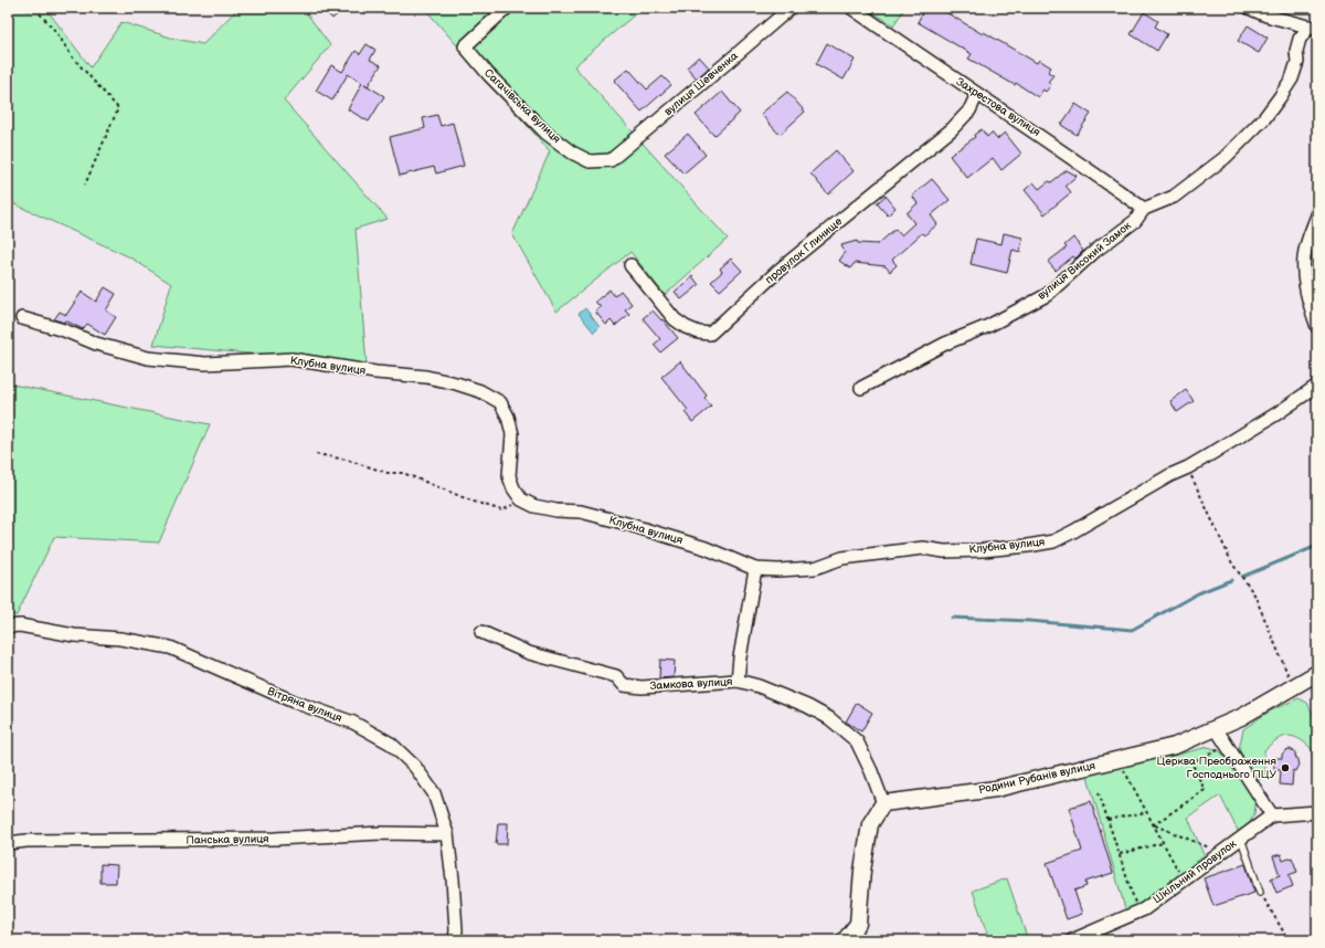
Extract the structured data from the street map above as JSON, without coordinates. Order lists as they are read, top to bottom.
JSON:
{
  "streets": {
    "street": [
      "вулиця Шевченка",
      "Сагачівська вулиця",
      "Захрестова вулиця",
      "провулок Глинище",
      "вулиця Високий Замок",
      "Клубна вулиця",
      "Замкова вулиця",
      "Вітряна вулиця",
      "Родини Рубанів вулиця",
      "Панська вулиця",
      "Шкільний провулок"
    ]
  },
  "crossings": [
    ["вулиця Шевченка", "Сагачівська вулиця"],
    ["Захрестова вулиця", "провулок Глинище"],
    ["Захрестова вулиця", "вулиця Високий Замок"],
    ["Замкова вулиця", "Родини Рубанів вулиця"],
    ["Вітряна вулиця", "Панська вулиця"]
  ],
  "places": ["Церква Преображення Господнього ПЦУ"]
}
